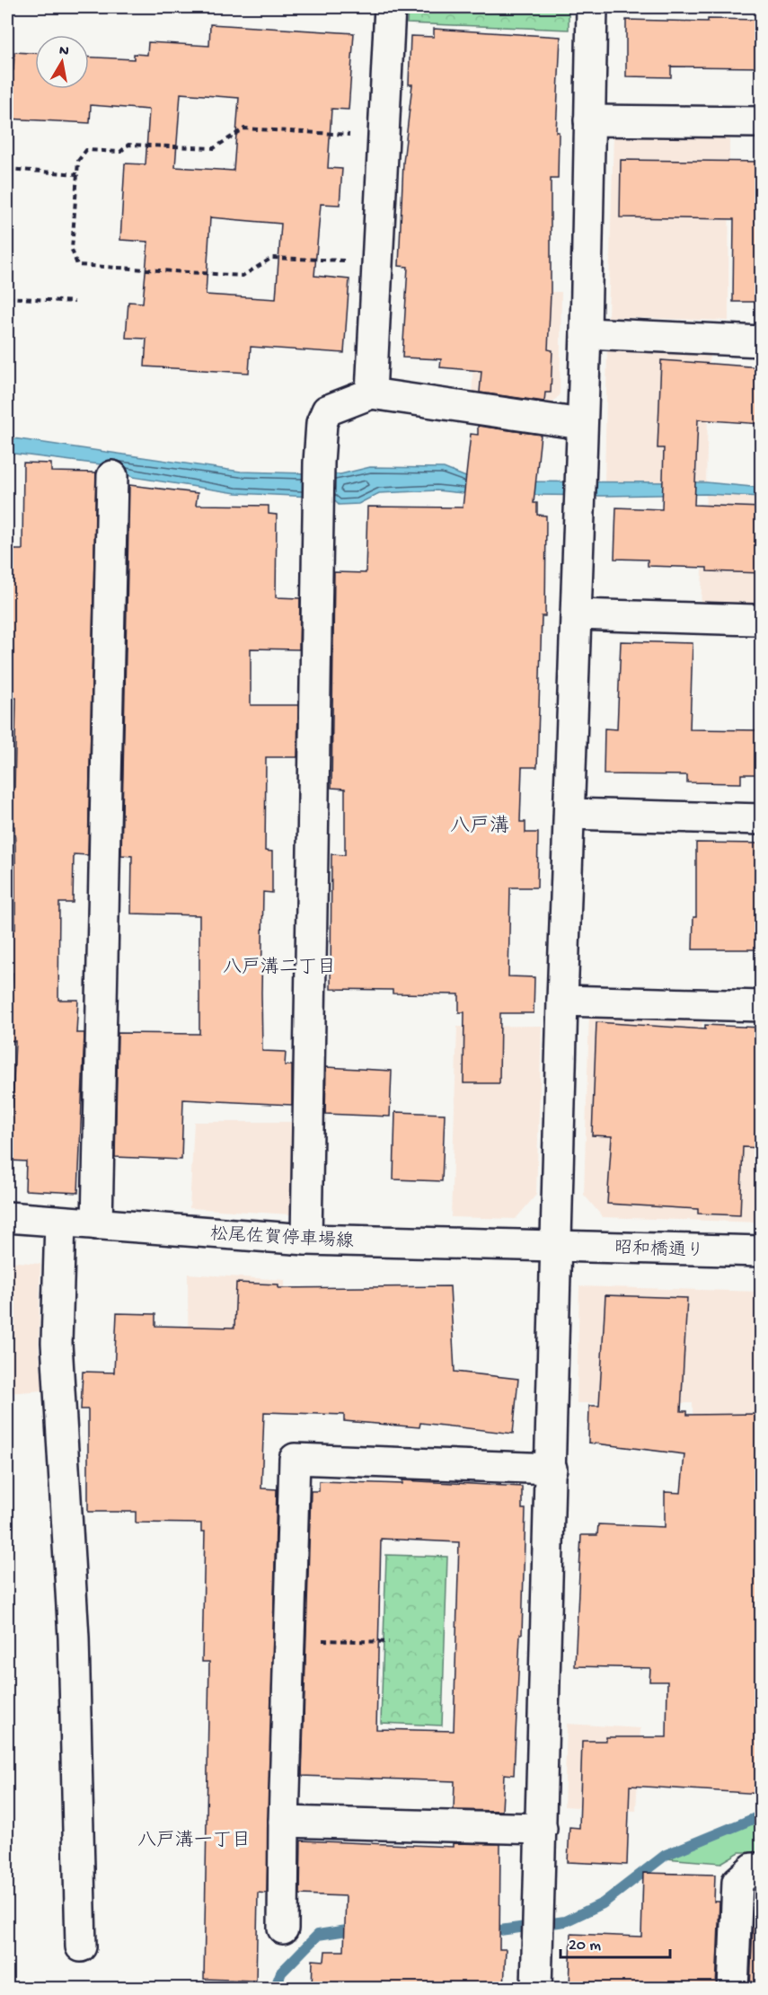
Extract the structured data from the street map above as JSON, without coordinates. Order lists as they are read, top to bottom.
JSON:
{
  "streets": {
    "street": ["松尾佐賀停車場線", "昭和橋通り"]
  },
  "crossings": [
    ["松尾佐賀停車場線", "昭和橋通り"]
  ],
  "districts": ["八戸溝", "八戸溝二丁目", "八戸溝一丁目"],
  "scale_bar": "20 m",
  "north": "top"
}
